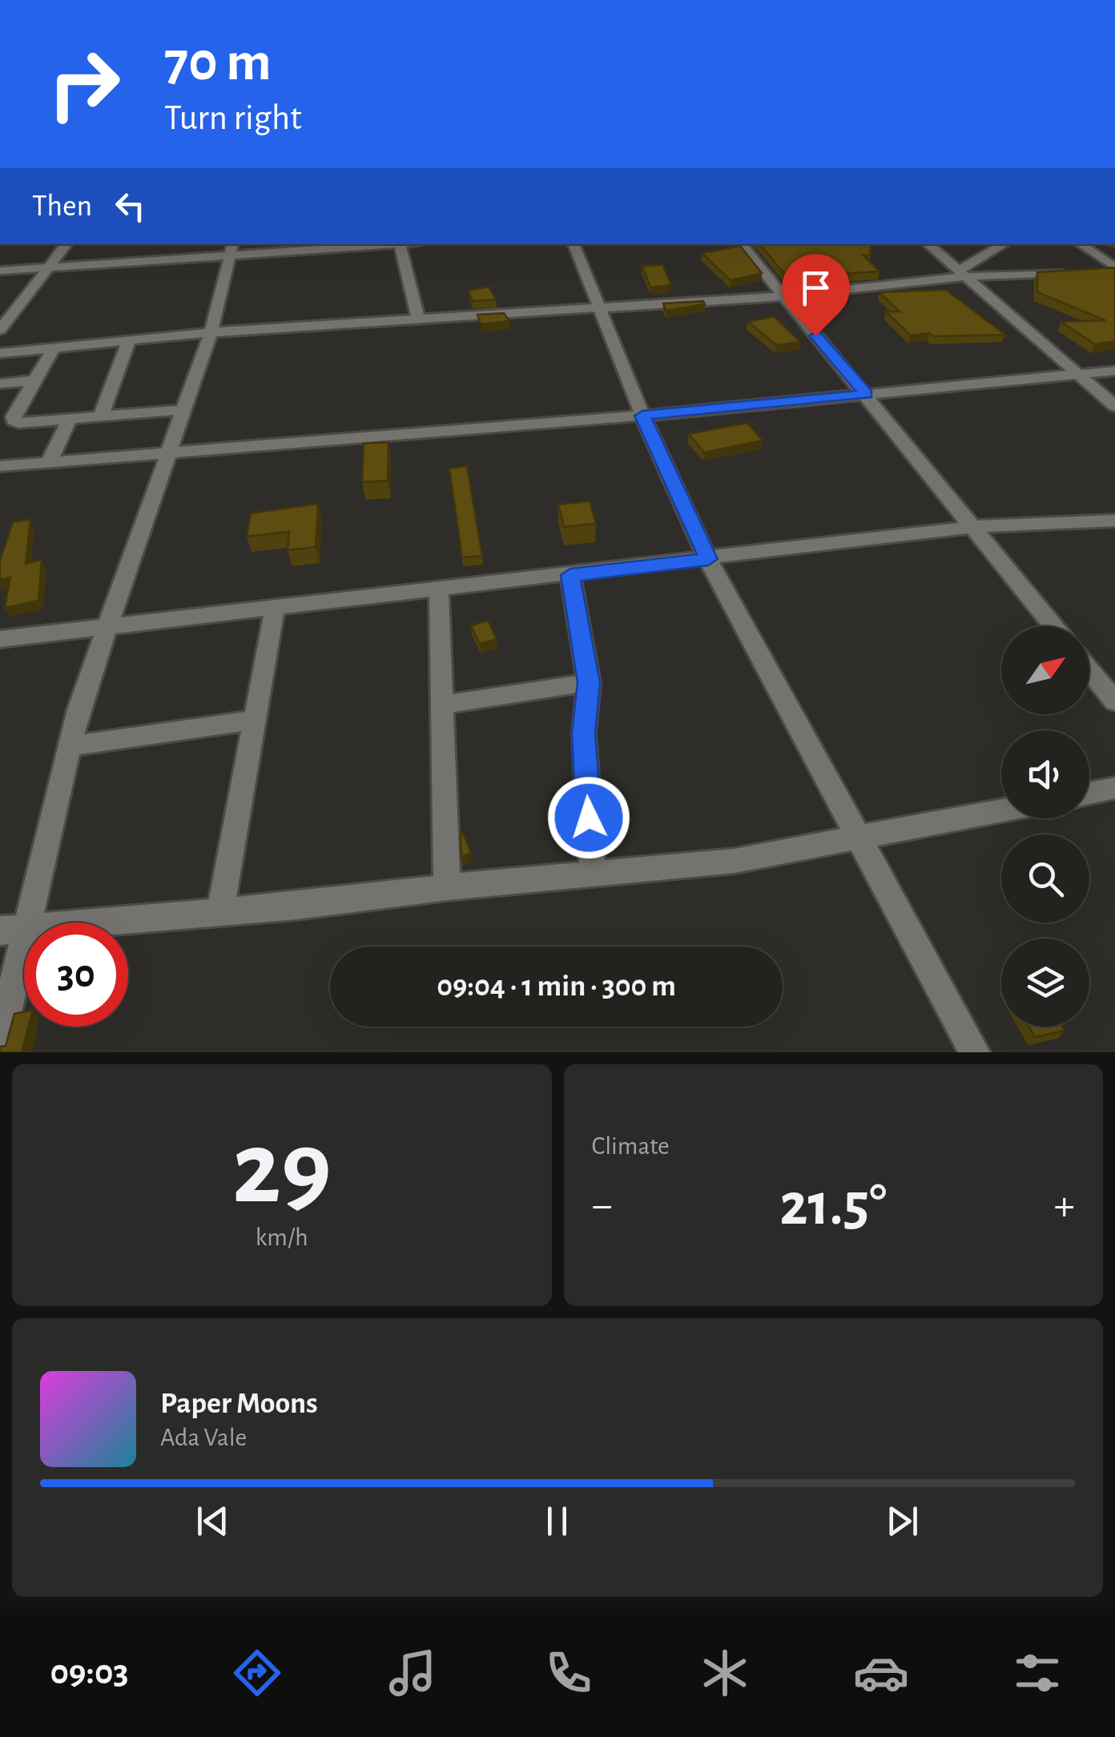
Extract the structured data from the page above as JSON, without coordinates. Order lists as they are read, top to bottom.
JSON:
{
  "north": "top right",
  "page": {
    "turn": ["70 m", "Turn right"],
    "then": "Then",
    "limit": "30",
    "trip": "09:04 · 1 min · 300 m",
    "tile": [
      ["29", "km/h"],
      "Climate"
    ],
    "heat": ["−", "21.5°", "+"],
    "song": ["Paper Moons", "Ada Vale"],
    "tabs": "09:03"
  }
}
